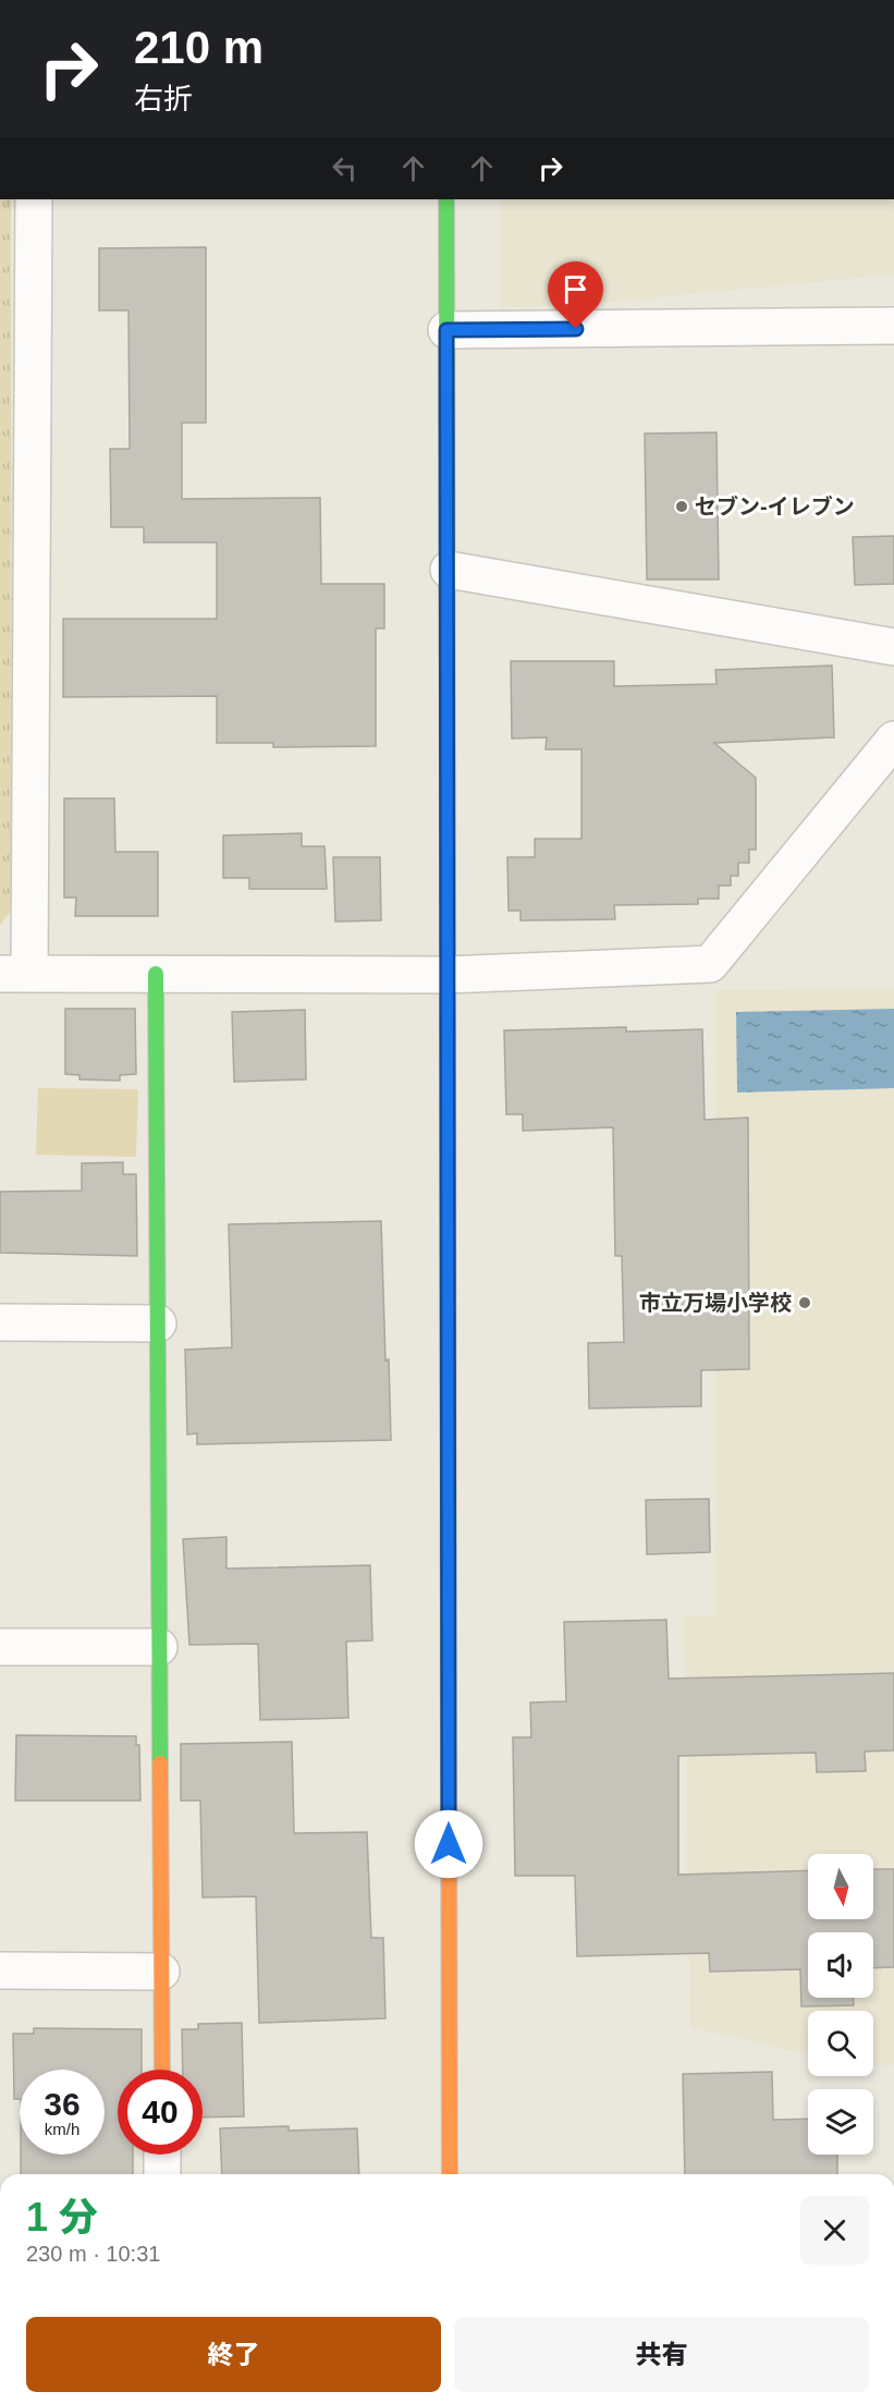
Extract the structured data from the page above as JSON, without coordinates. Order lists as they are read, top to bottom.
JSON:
{
  "places": ["セブン-イレブン", "市立万場小学校"],
  "north": "bottom",
  "page": {
    "turn": ["210 m", "右折"],
    "speed": "36 km/h",
    "limit": "40",
    "heading": ["1 分", "230 m · 10:31"],
    "buttons": ["終了", "共有"]
  }
}
